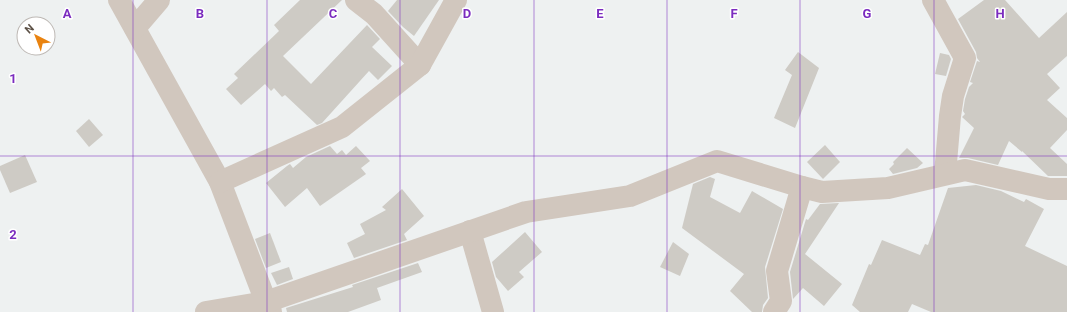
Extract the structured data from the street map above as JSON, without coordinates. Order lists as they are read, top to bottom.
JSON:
{
  "north": "top left",
  "grid": {
    "columns": [
      "A",
      "B",
      "C",
      "D",
      "E",
      "F",
      "G",
      "H"
    ],
    "rows": ["1", "2"]
  }
}
